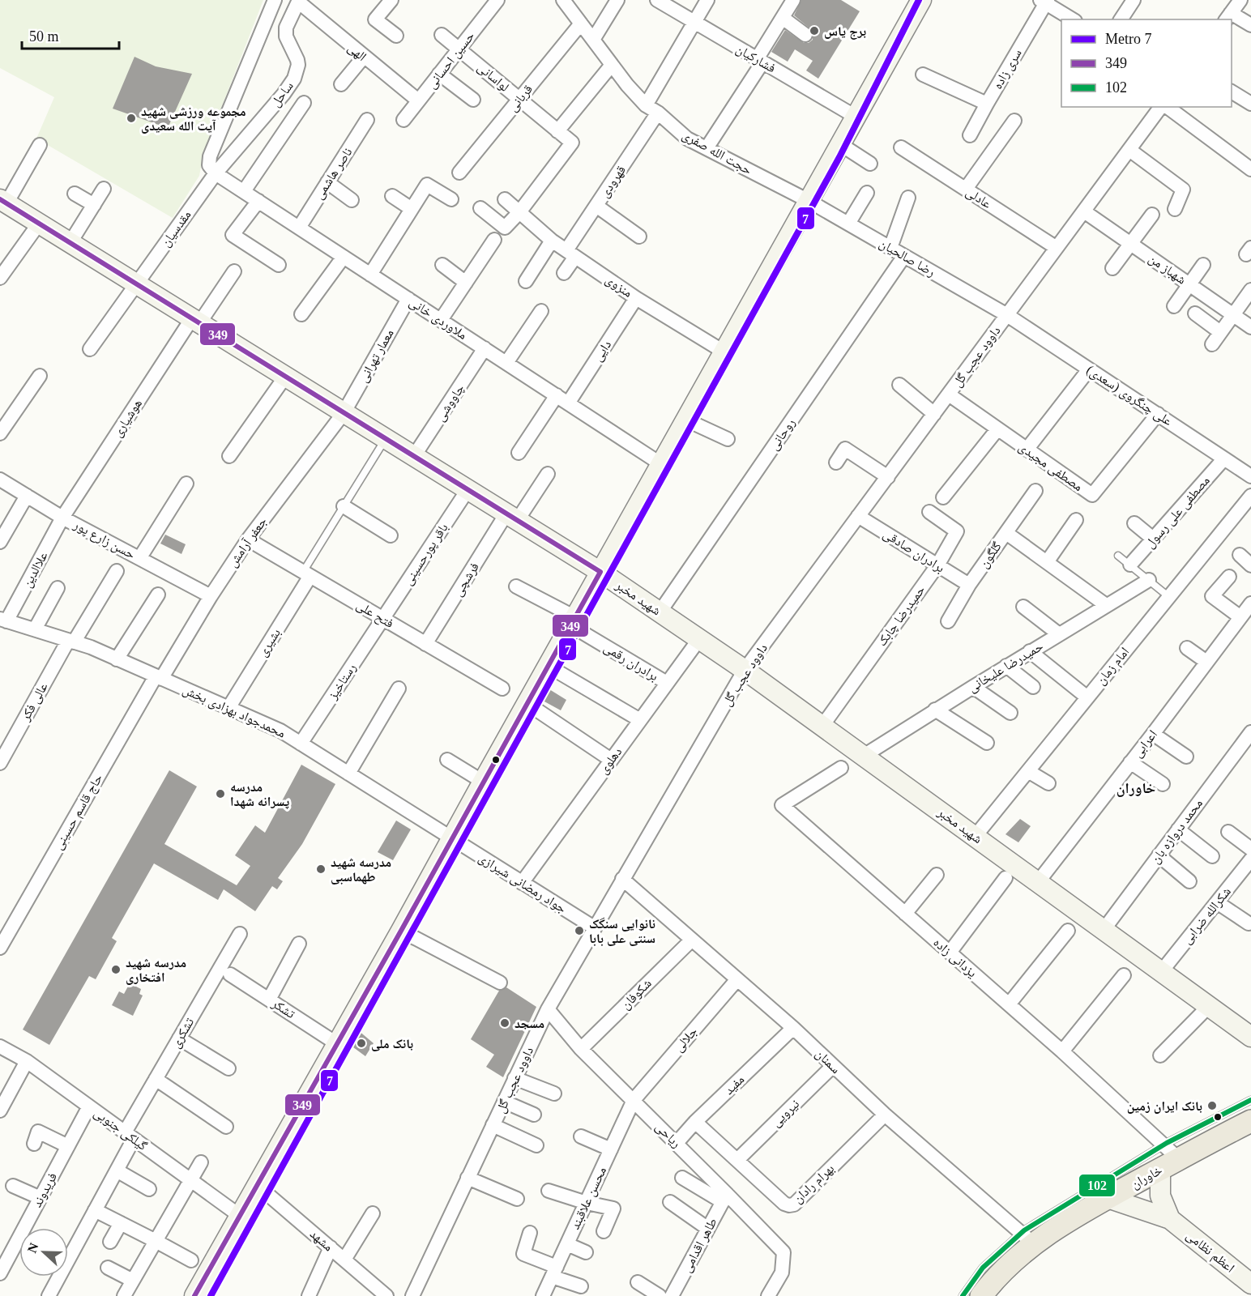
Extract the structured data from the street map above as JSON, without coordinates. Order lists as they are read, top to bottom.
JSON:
{
  "streets": {
    "main road": ["شهید مخبر", "خاوران", "اعظم نظامی"],
    "street": [
      "الهی",
      "فشارکیان",
      "حسین احسانی",
      "سری زاده",
      "لواسانی",
      "ساحل",
      "قربانی",
      "حجت الله صفری",
      "ناصر هاشمی",
      "قهرودی",
      "عادلی",
      "مقدسیان",
      "رضا صالحیان",
      "شهباز من",
      "منزوی",
      "ملاوردی خانی",
      "دایی",
      "معمار تهرانی",
      "داوود عجب گل",
      "علی چنگروی (سعدی)",
      "چاووشی",
      "هوشیاری",
      "روحانی",
      "مصطفی مجیدی",
      "مصطفی علی رسول",
      "حسن زارع پور",
      "جعفر آرامش",
      "برادران صادقی",
      "باقر پورحسینی",
      "گلگون",
      "علاالدین",
      "فرشچی",
      "فتح علی",
      "حمیدرضا چابک",
      "بشیری",
      "برادران رقمی",
      "امام زمان",
      "حمیدرضا علیخانی",
      "رستاخیز",
      "عالی فکر",
      "محمدجواد بهزادی بخش",
      "اعرابی",
      "دهلوی",
      "حاج قاسم حسینی",
      "محمد دروازه بان",
      "جواد رمضانی شیرازی",
      "شکرالله ضرابی",
      "یزدانی زاده",
      "شکوفان",
      "تشکر",
      "تشکری",
      "جلالی",
      "سمنان",
      "مفید",
      "نیرویی",
      "گیلکی جنوبی",
      "ریاحی",
      "بهرام رادان",
      "فریدوند",
      "محسن علاقبند",
      "مشهد",
      "طاهر اقدامی"
    ]
  },
  "crossings": [
    ["الهی", "حسین احسانی"],
    ["الهی", "ساحل"],
    ["حسین احسانی", "لواسانی"],
    ["لواسانی", "قربانی"],
    ["لواسانی", "منزوی"],
    ["ساحل", "مقدسیان"],
    ["ساحل", "ملاوردی خانی"],
    ["قربانی", "حجت الله صفری"],
    ["حجت الله صفری", "قهرودی"],
    ["حجت الله صفری", "رضا صالحیان"],
    ["ناصر هاشمی", "ملاوردی خانی"],
    ["قهرودی", "منزوی"],
    ["عادلی", "داوود عجب گل"],
    ["مقدسیان", "ملاوردی خانی"],
    ["مقدسیان", "شهید مخبر"],
    ["رضا صالحیان", "داوود عجب گل"],
    ["رضا صالحیان", "علی چنگروی (سعدی)"],
    ["رضا صالحیان", "روحانی"],
    ["شهباز من", "داوود عجب گل"],
    ["منزوی", "دایی"],
    ["ملاوردی خانی", "دایی"],
    ["ملاوردی خانی", "معمار تهرانی"],
    ["ملاوردی خانی", "چاووشی"],
    ["معمار تهرانی", "جعفر آرامش"],
    ["معمار تهرانی", "شهید مخبر"],
    ["داوود عجب گل", "علی چنگروی (سعدی)"],
    ["داوود عجب گل", "مصطفی مجیدی"],
    ["داوود عجب گل", "برادران صادقی"],
    ["داوود عجب گل", "شهید مخبر"],
    ["داوود عجب گل", "جواد رمضانی شیرازی"],
    ["داوود عجب گل", "سمنان"],
    ["داوود عجب گل", "ریاحی"],
    ["علی چنگروی (سعدی)", "مصطفی مجیدی"],
    ["علی چنگروی (سعدی)", "مصطفی علی رسول"],
    ["چاووشی", "شهید مخبر"],
    ["هوشیاری", "حسن زارع پور"],
    ["هوشیاری", "علاالدین"],
    ["هوشیاری", "شهید مخبر"],
    ["روحانی", "شهید مخبر"],
    ["حسن زارع پور", "جعفر آرامش"],
    ["حسن زارع پور", "علاالدین"],
    ["جعفر آرامش", "شهید مخبر"],
    ["جعفر آرامش", "فتح علی"],
    ["جعفر آرامش", "محمدجواد بهزادی بخش"],
    ["جعفر آرامش", "حاج قاسم حسینی"],
    ["برادران صادقی", "گلگون"],
    ["برادران صادقی", "حمیدرضا چابک"],
    ["باقر پورحسینی", "شهید مخبر"],
    ["باقر پورحسینی", "فتح علی"],
    ["باقر پورحسینی", "رستاخیز"],
    ["علاالدین", "محمدجواد بهزادی بخش"],
    ["فرشچی", "شهید مخبر"],
    ["فرشچی", "فتح علی"],
    ["شهید مخبر", "حمیدرضا چابک"],
    ["شهید مخبر", "امام زمان"],
    ["شهید مخبر", "حمیدرضا علیخانی"],
    ["شهید مخبر", "اعرابی"],
    ["شهید مخبر", "دهلوی"],
    ["شهید مخبر", "محمد دروازه بان"],
    ["شهید مخبر", "شکرالله ضرابی"],
    ["فتح علی", "بشیری"],
    ["فتح علی", "رستاخیز"],
    ["بشیری", "محمدجواد بهزادی بخش"],
    ["برادران رقمی", "دهلوی"],
    ["رستاخیز", "محمدجواد بهزادی بخش"],
    ["عالی فکر", "محمدجواد بهزادی بخش"],
    ["محمدجواد بهزادی بخش", "حاج قاسم حسینی"],
    ["محمدجواد بهزادی بخش", "جواد رمضانی شیرازی"],
    ["دهلوی", "جواد رمضانی شیرازی"],
    ["یزدانی زاده", "خاوران"],
    ["یزدانی زاده", "اعظم نظامی"],
    ["شکوفان", "سمنان"],
    ["شکوفان", "ریاحی"],
    ["تشکری", "گیلکی جنوبی"],
    ["جلالی", "سمنان"],
    ["جلالی", "ریاحی"],
    ["جلالی", "محسن علاقبند"],
    ["سمنان", "مفید"],
    ["سمنان", "نیرویی"],
    ["سمنان", "خاوران"],
    ["سمنان", "بهرام رادان"],
    ["مفید", "ریاحی"],
    ["مفید", "بهرام رادان"],
    ["نیرویی", "بهرام رادان"],
    ["گیلکی جنوبی", "فریدوند"],
    ["ریاحی", "محسن علاقبند"],
    ["ریاحی", "طاهر اقدامی"],
    ["خاوران", "اعظم نظامی"]
  ],
  "districts": ["خاوران"],
  "places": [
    "برج یاس",
    "مجموعه ورزشی شهید آیت‌ الله سعیدی",
    "مدرسه پسرانه شهدا",
    "مدرسه شهید طهماسبی",
    "نانوایی سنگک سنتی علی بابا",
    "مدرسه شهید افتخاری",
    "مسجد",
    "بانک ملی",
    "بانک ایران زمین"
  ],
  "lines": ["metro line 7", "transit line 349", "transit line 102"],
  "legend": ["Metro 7", "349", "102"],
  "scale_bar": "50 m",
  "north": "left"
}
